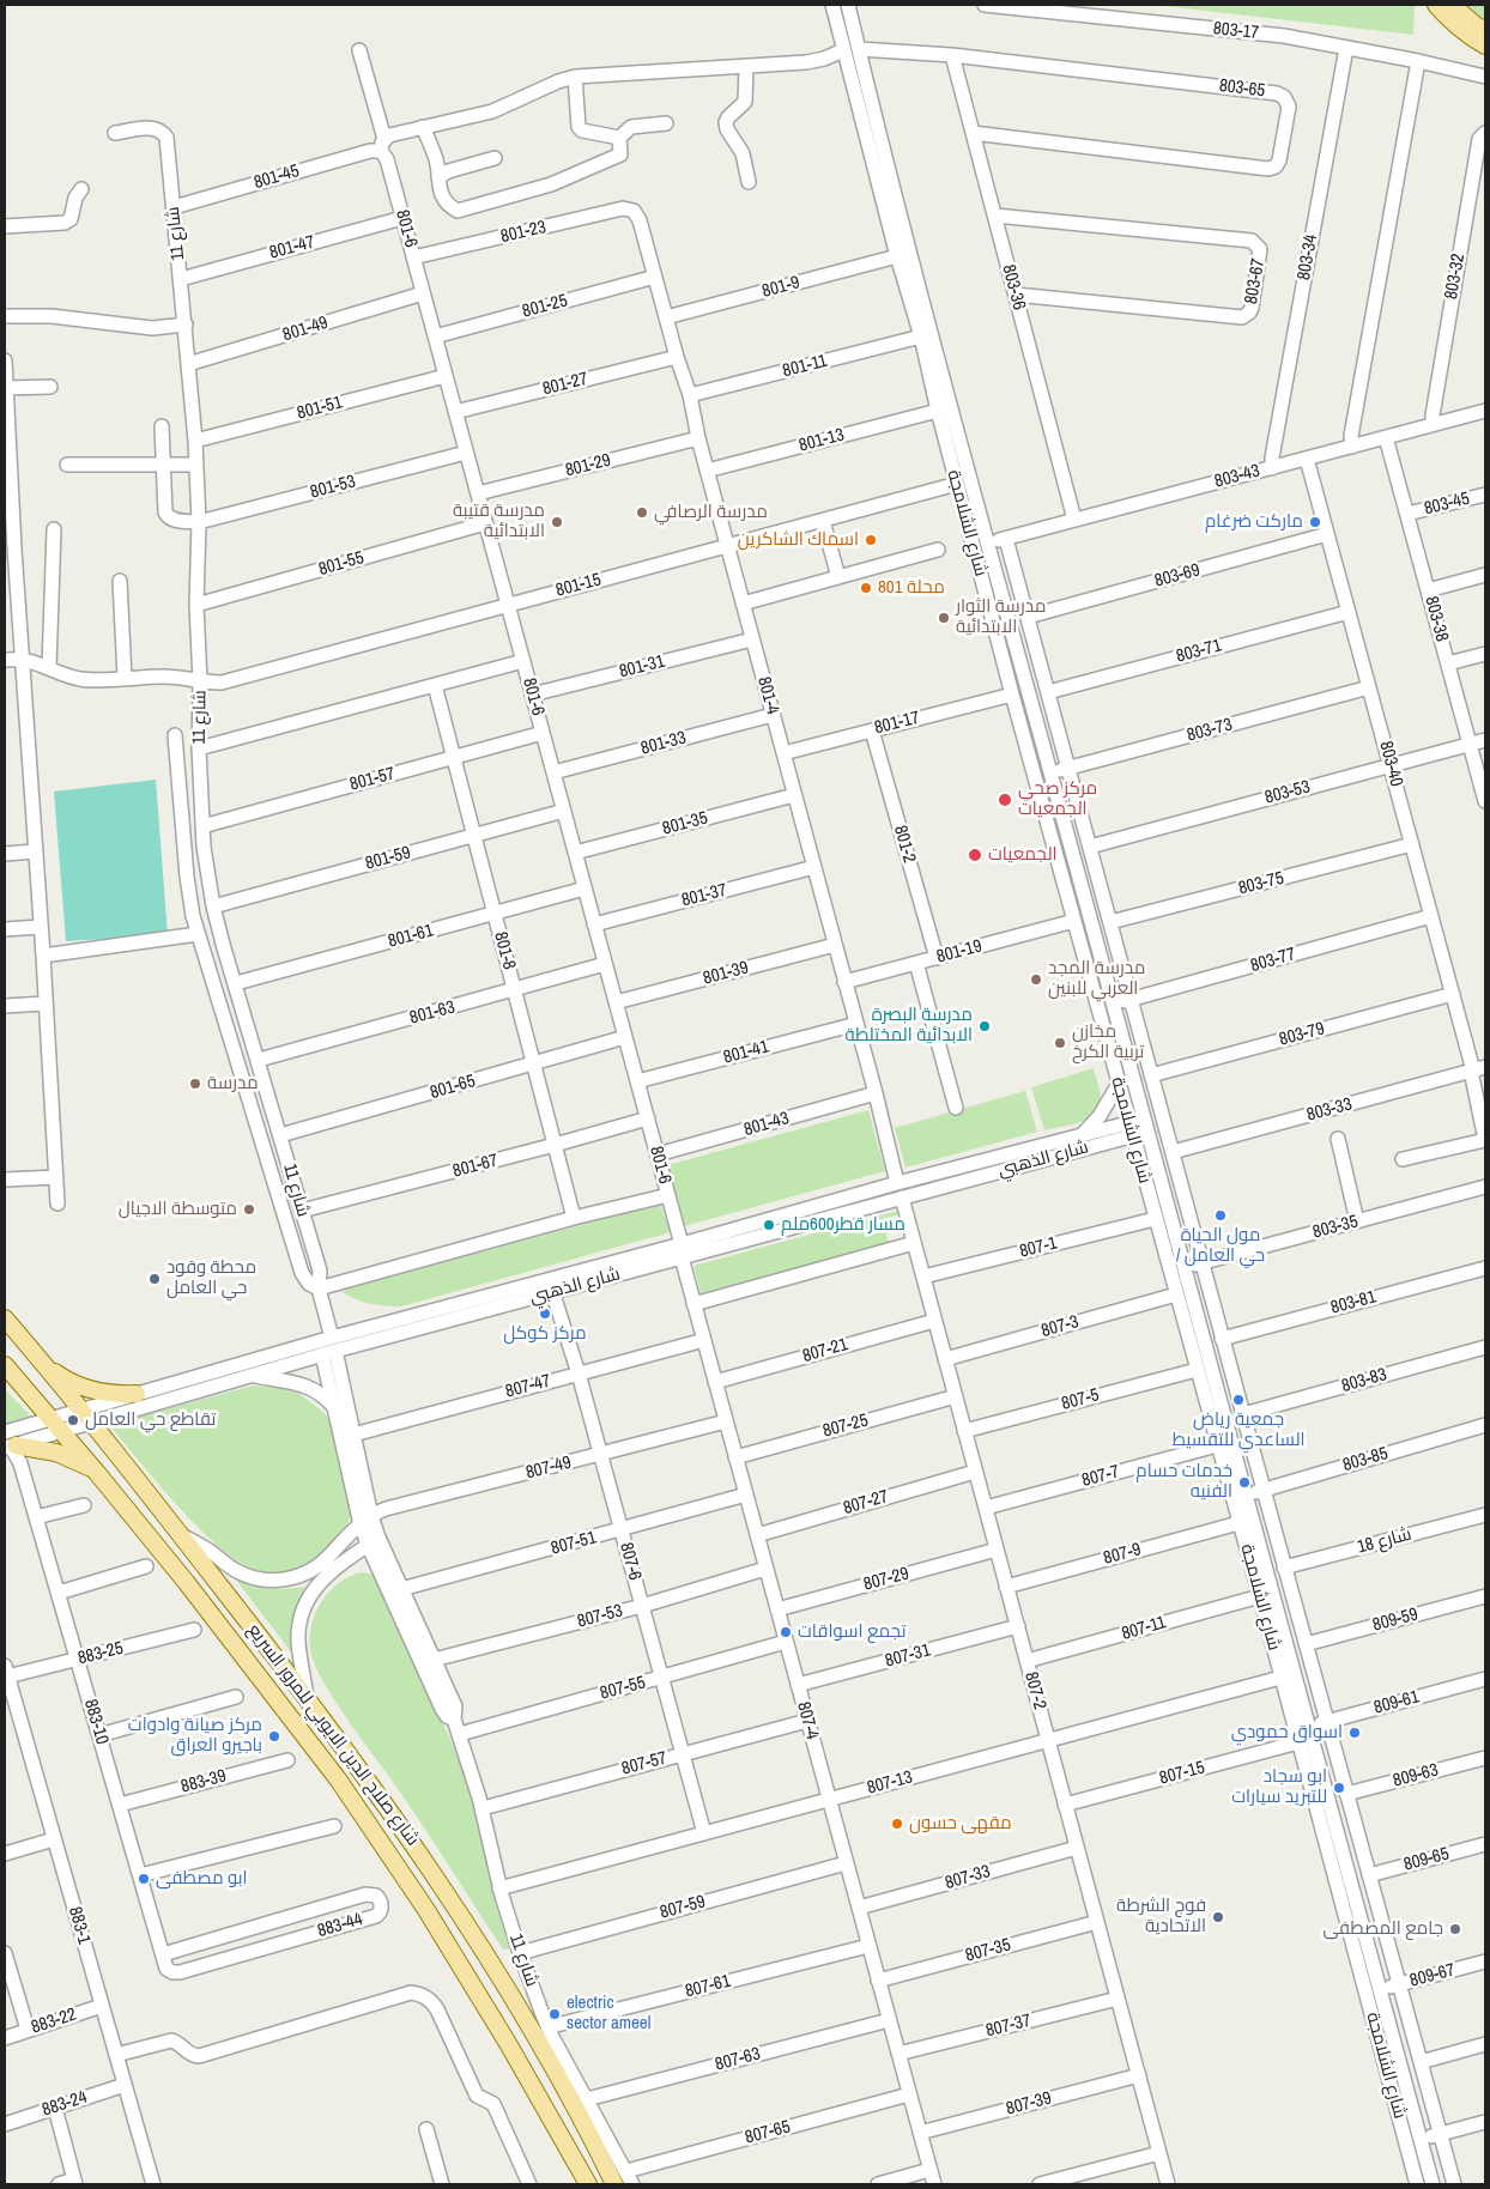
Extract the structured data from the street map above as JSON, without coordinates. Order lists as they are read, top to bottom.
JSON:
{
  "streets": {
    "main road": ["شارع صلاح الدين الايوبي للمرور السريع"],
    "street": [
      "803-17",
      "803-65",
      "801-45",
      "801-6",
      "801-23",
      "شارع 11",
      "801-47",
      "803-34",
      "803-32",
      "803-67",
      "801-9",
      "803-36",
      "801-25",
      "801-49",
      "801-11",
      "801-27",
      "801-51",
      "801-13",
      "801-29",
      "803-43",
      "801-53",
      "803-45",
      "شارع الشلامجة",
      "801-55",
      "803-69",
      "801-15",
      "803-38",
      "803-71",
      "801-31",
      "801-4",
      "801-17",
      "803-73",
      "801-33",
      "803-40",
      "801-57",
      "803-53",
      "801-35",
      "801-2",
      "801-59",
      "803-75",
      "801-37",
      "801-61",
      "801-8",
      "801-19",
      "803-77",
      "801-39",
      "801-63",
      "803-79",
      "801-41",
      "801-65",
      "803-33",
      "801-43",
      "شارع الذهبي",
      "801-67",
      "803-35",
      "807-1",
      "803-81",
      "807-3",
      "807-21",
      "803-83",
      "807-47",
      "807-5",
      "807-25",
      "803-85",
      "807-49",
      "807-7",
      "807-27",
      "شارع 18",
      "807-51",
      "807-9",
      "807-6",
      "807-29",
      "807-53",
      "809-59",
      "807-11",
      "883-25",
      "807-31",
      "807-55",
      "807-2",
      "809-61",
      "807-4",
      "883-10",
      "807-57",
      "807-15",
      "809-63",
      "883-39",
      "807-13",
      "809-65",
      "807-33",
      "807-59",
      "883-1",
      "883-44",
      "807-35",
      "809-67",
      "807-61",
      "883-22",
      "807-37",
      "807-63",
      "883-24",
      "807-39",
      "807-65"
    ]
  },
  "crossings": [
    ["803-17", "803-34"],
    ["803-65", "803-36"],
    ["803-65", "شارع الشلامجة"],
    ["801-45", "801-6"],
    ["801-45", "شارع 11"],
    ["801-45", "شارع الشلامجة"],
    ["801-6", "801-23"],
    ["801-6", "801-47"],
    ["801-6", "801-25"],
    ["801-6", "801-49"],
    ["801-6", "801-27"],
    ["801-6", "801-51"],
    ["801-6", "801-29"],
    ["801-6", "801-53"],
    ["801-6", "801-55"],
    ["801-6", "801-15"],
    ["801-6", "801-31"],
    ["801-6", "801-33"],
    ["801-6", "801-57"],
    ["801-6", "801-35"],
    ["801-6", "801-59"],
    ["801-6", "801-37"],
    ["801-6", "801-61"],
    ["801-6", "801-39"],
    ["801-6", "801-63"],
    ["801-6", "801-41"],
    ["801-6", "801-65"],
    ["801-6", "801-43"],
    ["801-6", "شارع الذهبي"],
    ["801-6", "801-67"],
    ["801-6", "807-4"],
    ["801-23", "801-4"],
    ["شارع 11", "801-47"],
    ["شارع 11", "801-49"],
    ["شارع 11", "801-51"],
    ["شارع 11", "801-53"],
    ["شارع 11", "801-55"],
    ["شارع 11", "801-15"],
    ["شارع 11", "801-57"],
    ["شارع 11", "801-59"],
    ["شارع 11", "801-61"],
    ["شارع 11", "801-63"],
    ["شارع 11", "801-65"],
    ["شارع 11", "شارع الذهبي"],
    ["شارع 11", "801-67"],
    ["شارع 11", "807-47"],
    ["شارع 11", "807-49"],
    ["شارع 11", "807-51"],
    ["شارع 11", "807-53"],
    ["شارع 11", "807-55"],
    ["شارع 11", "807-57"],
    ["شارع 11", "807-13"],
    ["شارع 11", "807-59"],
    ["شارع 11", "807-61"],
    ["شارع 11", "807-63"],
    ["شارع 11", "807-65"],
    ["803-34", "803-43"],
    ["803-32", "803-43"],
    ["803-67", "803-36"],
    ["801-9", "شارع الشلامجة"],
    ["801-9", "801-4"],
    ["803-36", "803-43"],
    ["801-25", "801-4"],
    ["801-11", "شارع الشلامجة"],
    ["801-11", "801-4"],
    ["801-27", "801-4"],
    ["801-13", "شارع الشلامجة"],
    ["801-13", "801-4"],
    ["801-29", "801-4"],
    ["803-43", "شارع الشلامجة"],
    ["803-43", "803-38"],
    ["803-43", "803-40"],
    ["803-45", "803-38"],
    ["شارع الشلامجة", "801-15"],
    ["شارع الشلامجة", "801-17"],
    ["شارع الشلامجة", "803-73"],
    ["شارع الشلامجة", "801-19"],
    ["شارع الشلامجة", "803-77"],
    ["شارع الشلامجة", "شارع الذهبي"],
    ["شارع الشلامجة", "803-35"],
    ["شارع الشلامجة", "807-1"],
    ["شارع الشلامجة", "807-3"],
    ["شارع الشلامجة", "807-5"],
    ["شارع الشلامجة", "803-85"],
    ["شارع الشلامجة", "807-7"],
    ["شارع الشلامجة", "807-9"],
    ["شارع الشلامجة", "807-11"],
    ["شارع الشلامجة", "809-61"],
    ["شارع الشلامجة", "807-15"],
    ["شارع الشلامجة", "807-13"],
    ["شارع الشلامجة", "809-67"],
    ["803-69", "803-40"],
    ["801-15", "801-4"],
    ["803-38", "803-53"],
    ["803-71", "803-40"],
    ["801-31", "801-4"],
    ["801-4", "801-17"],
    ["801-4", "801-33"],
    ["801-4", "801-35"],
    ["801-4", "801-37"],
    ["801-4", "801-19"],
    ["801-4", "801-39"],
    ["801-4", "801-41"],
    ["801-4", "801-43"],
    ["801-4", "شارع الذهبي"],
    ["801-17", "801-2"],
    ["803-73", "803-40"],
    ["803-40", "803-53"],
    ["803-40", "803-75"],
    ["803-40", "803-77"],
    ["803-40", "803-79"],
    ["803-40", "803-33"],
    ["801-57", "801-8"],
    ["801-2", "801-19"],
    ["801-59", "801-8"],
    ["801-61", "801-8"],
    ["801-8", "801-63"],
    ["801-8", "801-65"],
    ["801-8", "801-67"],
    ["شارع الذهبي", "807-6"],
    ["شارع الذهبي", "807-2"],
    ["شارع الذهبي", "807-4"],
    ["شارع الذهبي", "883-10"],
    ["شارع الذهبي", "شارع صلاح الدين الايوبي للمرور السريع"],
    ["807-1", "807-2"],
    ["807-3", "807-2"],
    ["807-21", "807-2"],
    ["807-21", "807-4"],
    ["807-47", "807-6"],
    ["807-47", "807-4"],
    ["807-5", "807-2"],
    ["807-25", "807-2"],
    ["807-25", "807-4"],
    ["807-49", "807-6"],
    ["807-49", "807-4"],
    ["807-7", "807-2"],
    ["807-27", "807-2"],
    ["807-27", "807-4"],
    ["807-51", "807-6"],
    ["807-51", "807-4"],
    ["807-9", "807-2"],
    ["807-6", "807-53"],
    ["807-6", "807-55"],
    ["807-6", "807-57"],
    ["807-6", "807-13"],
    ["807-29", "807-2"],
    ["807-29", "807-4"],
    ["807-53", "807-4"],
    ["807-11", "807-2"],
    ["883-25", "883-10"],
    ["883-25", "883-1"],
    ["807-31", "807-2"],
    ["807-31", "807-4"],
    ["807-55", "807-4"],
    ["807-2", "807-15"],
    ["807-2", "807-13"],
    ["807-2", "807-33"],
    ["807-2", "807-35"],
    ["807-2", "807-37"],
    ["807-2", "807-39"],
    ["807-4", "807-57"],
    ["807-4", "807-13"],
    ["807-4", "807-33"],
    ["807-4", "807-59"],
    ["807-4", "807-35"],
    ["807-4", "807-61"],
    ["807-4", "807-37"],
    ["807-4", "807-63"],
    ["807-4", "807-39"],
    ["807-4", "807-65"],
    ["883-10", "883-39"],
    ["883-10", "883-44"],
    ["883-1", "883-22"],
    ["883-1", "883-24"]
  ],
  "places": [
    "مدرسة الرصافي",
    "مدرسة قتيبة الابتدائية",
    "ماركت ضرغام",
    "اسماك الشاكرين",
    "محلة 801",
    "مدرسة الثوار الابتدائية",
    "مركز صحي الجمعيات",
    "الجمعيات",
    "مدرسة المجد العربي للبنين",
    "مدرسة البصرة الابدائية المختلطة",
    "مخازن تربية الكرخ",
    "مدرسة",
    "متوسطة الاجيال",
    "مول الحياة / حي العامل",
    "مسار قطر600ملم",
    "محطة وقود حي العامل",
    "مركز كوكل",
    "جمعية رياض الساعدي للتقسيط",
    "تقاطع حي العامل",
    "خدمات حسام الفنيه",
    "تجمع اسواقات",
    "اسواق حمودي",
    "مركز صيانة وادوات باجيرو العراق",
    "ابو سجاد للتبريد سيارات",
    "مقهى حسون",
    "ابو مصطفى",
    "فوج الشرطة الاتحادية",
    "جامع المصطفى",
    "electric sector ameel"
  ]
}
